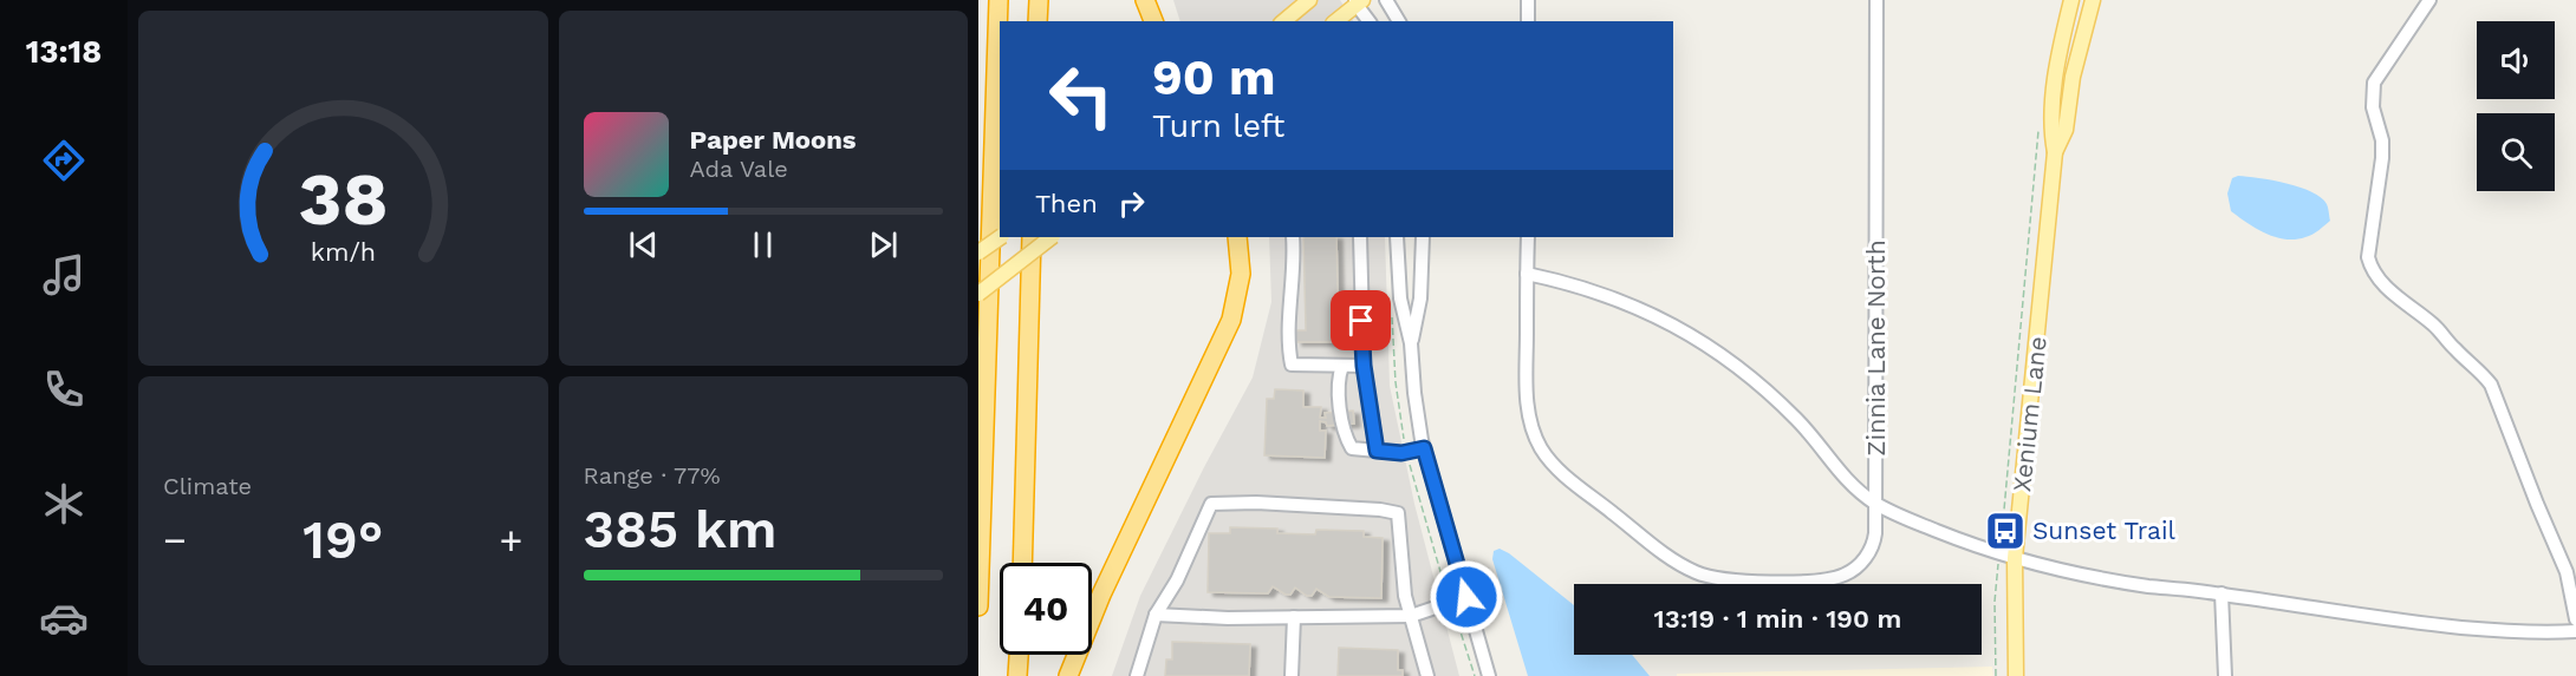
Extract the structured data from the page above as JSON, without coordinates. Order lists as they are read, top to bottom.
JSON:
{
  "streets": {
    "main road": ["Xenium Lane"],
    "street": ["Zinnia Lane North"]
  },
  "places": {
    "bus stop": ["Sunset Trail"]
  },
  "page": {
    "tabs": "13:18",
    "turn": ["90 m", "Turn left"],
    "song": ["Paper Moons", "Ada Vale"],
    "then": "Then",
    "tile": [
      "Climate",
      ["Range · 77%", "385 km"]
    ],
    "heat": ["−", "19°", "+"],
    "limit": "40",
    "trip": "13:19 · 1 min · 190 m",
    "gauge": ["38", "km/h"]
  }
}
